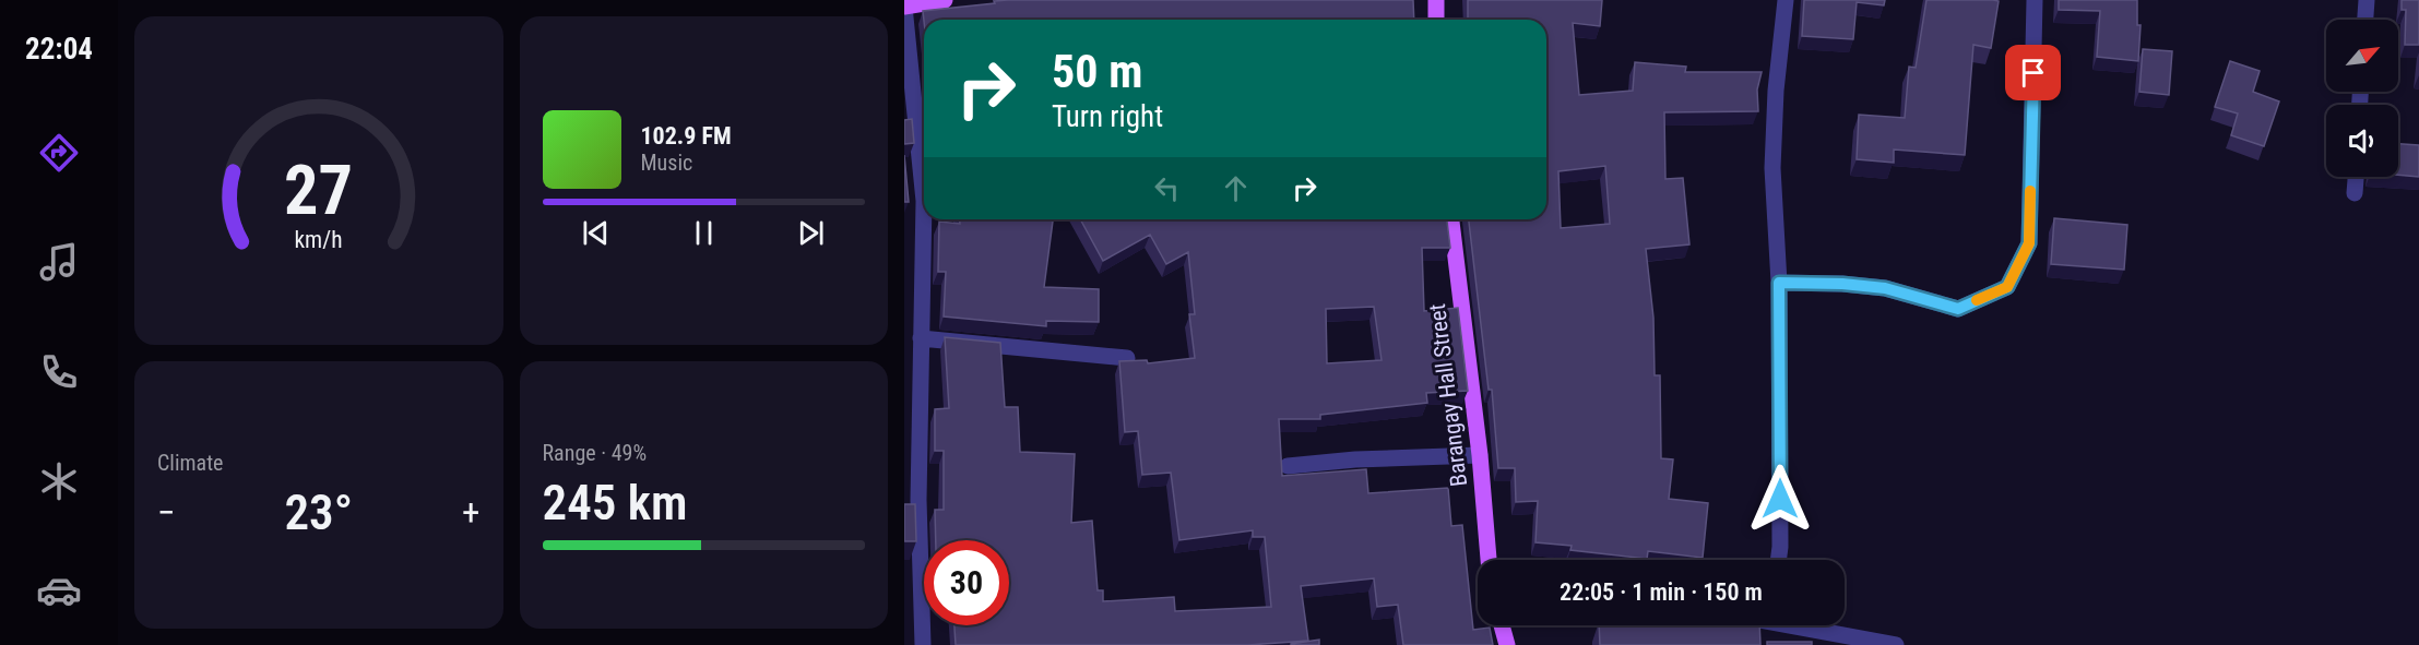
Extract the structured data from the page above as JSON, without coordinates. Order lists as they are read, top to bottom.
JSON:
{
  "streets": {
    "main road": ["Barangay Hall Street"]
  },
  "north": "top right",
  "page": {
    "tabs": "22:04",
    "turn": ["50 m", "Turn right"],
    "song": ["102.9 FM", "Music"],
    "tile": [
      "Climate",
      ["Range · 49%", "245 km"]
    ],
    "heat": ["−", "23°", "+"],
    "limit": "30",
    "trip": "22:05 · 1 min · 150 m",
    "gauge": ["27", "km/h"]
  }
}
